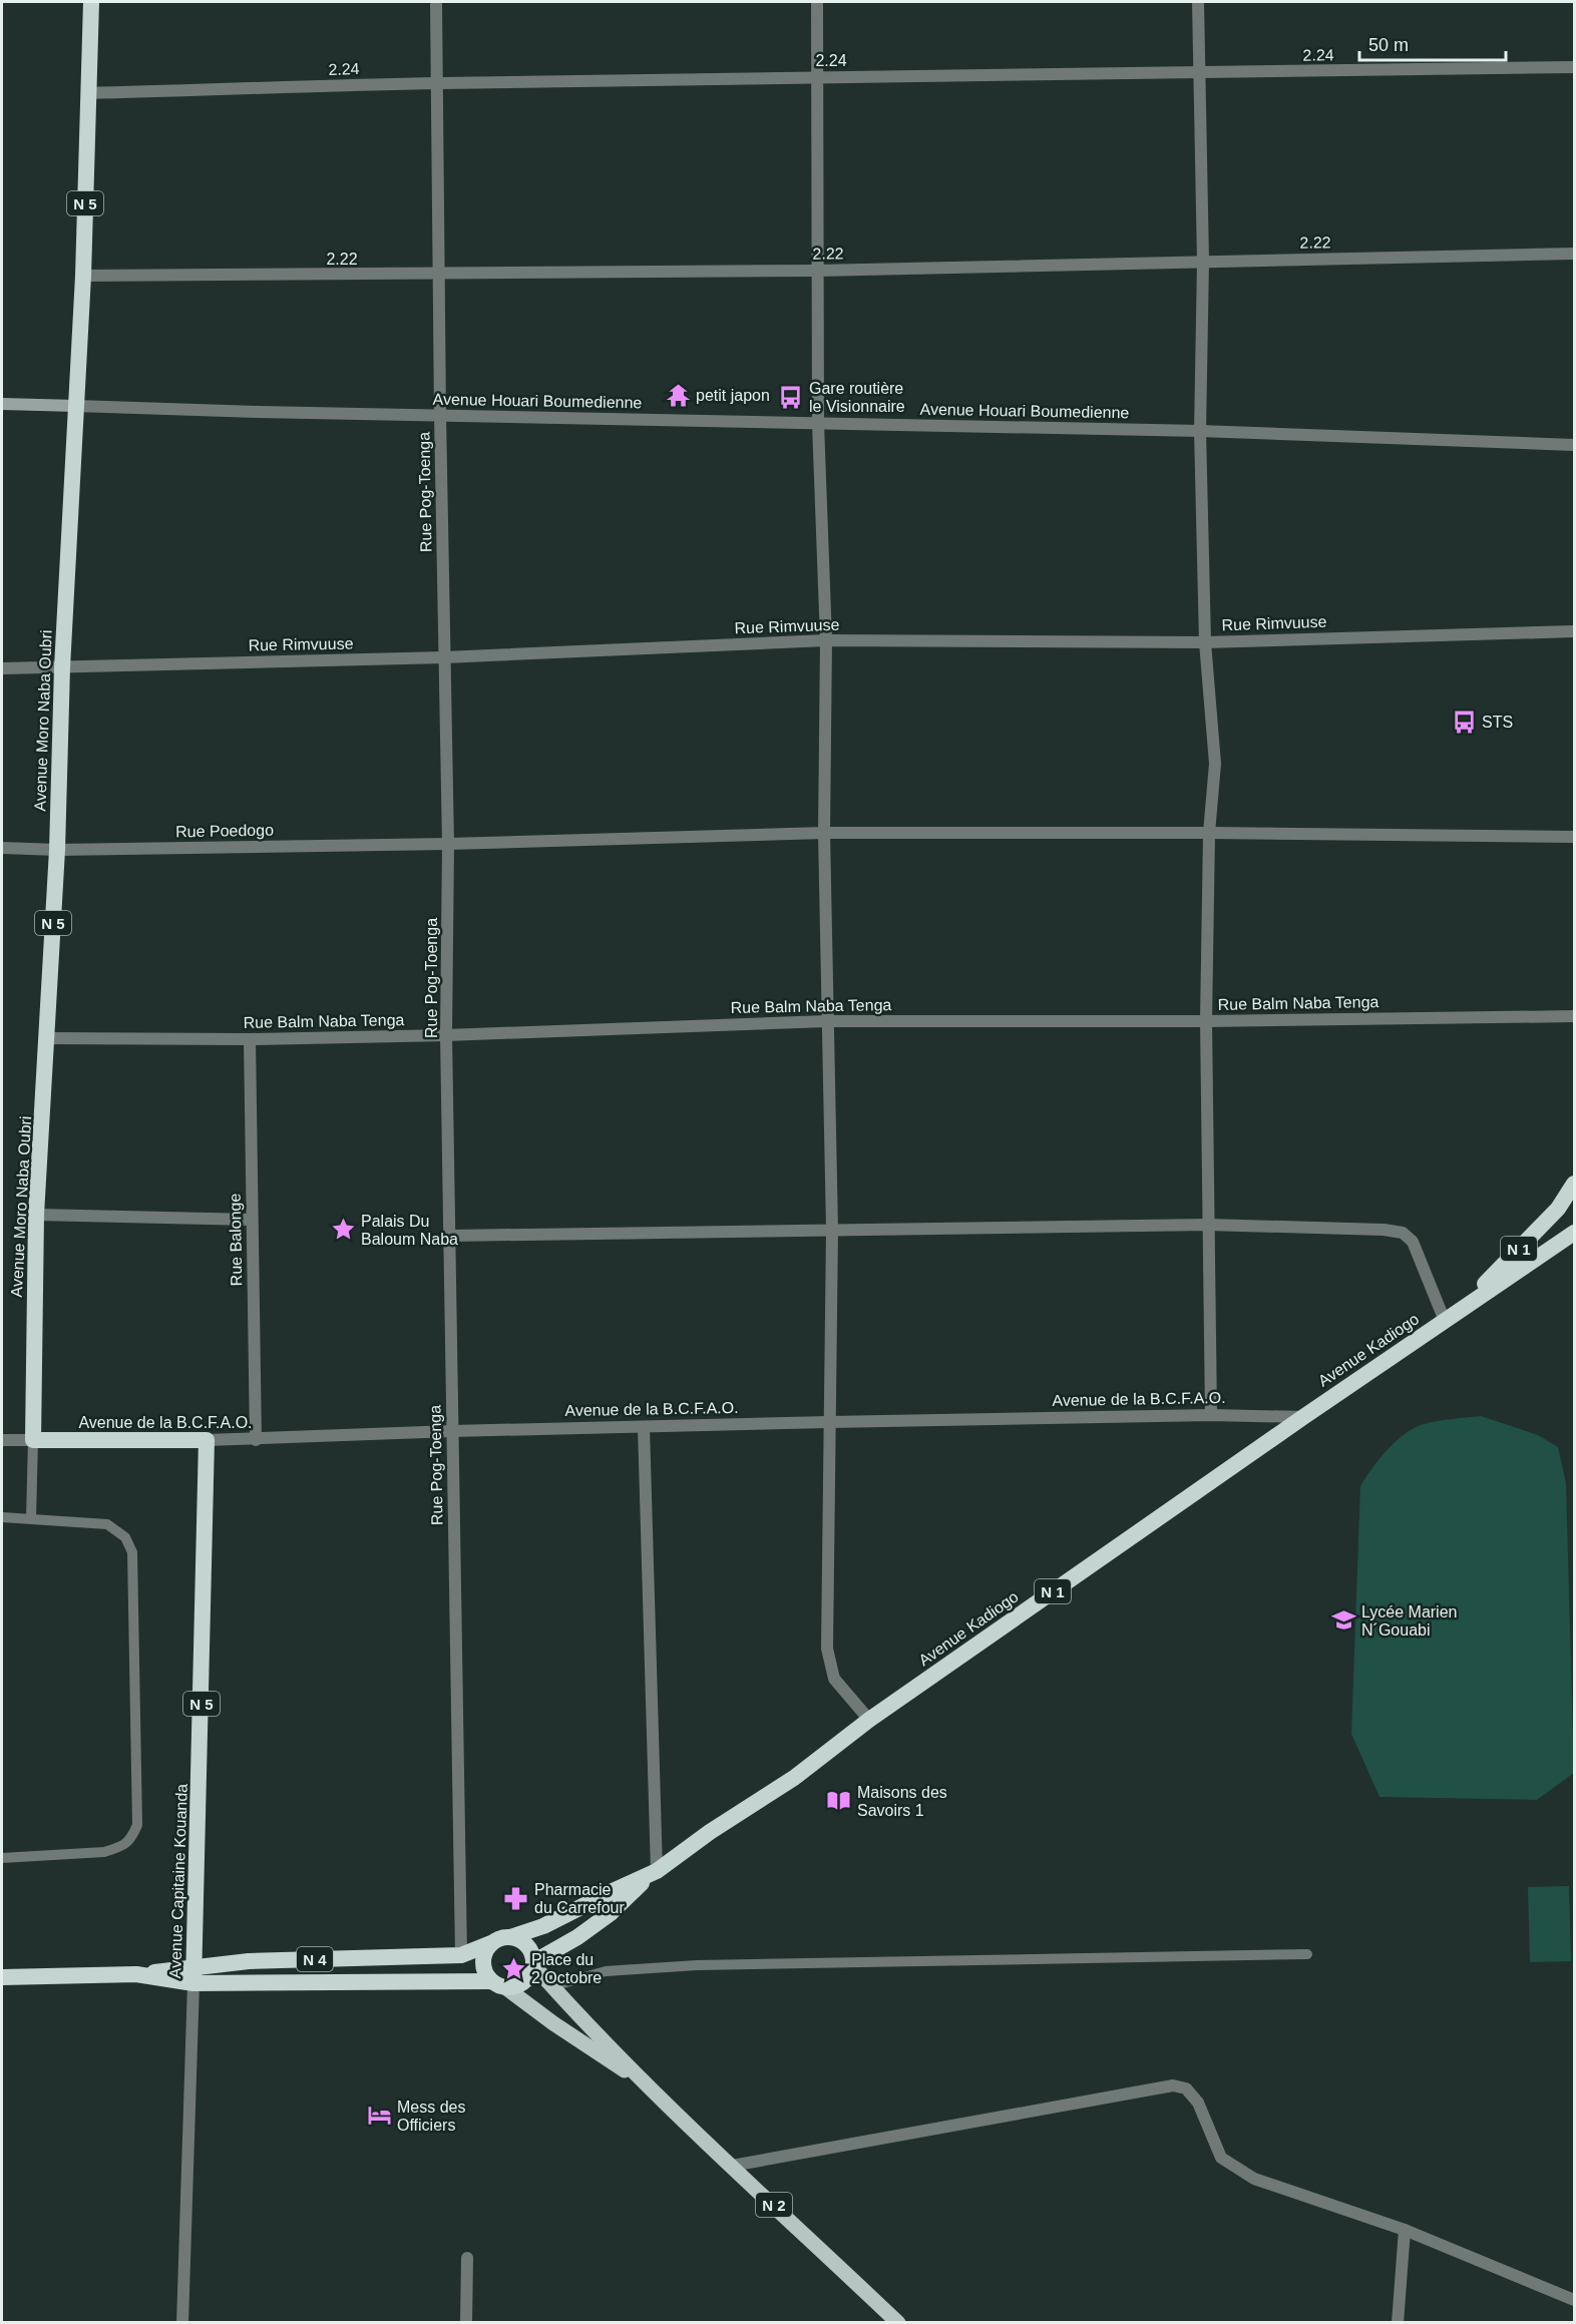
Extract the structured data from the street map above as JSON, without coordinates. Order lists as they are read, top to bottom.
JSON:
{
  "streets": {
    "highway": [
      "N 5",
      "Avenue Moro Naba Oubri",
      "N 1",
      "Avenue Kadiogo",
      "Avenue de la B.C.F.A.O.",
      "Avenue Capitaine Kouanda",
      "N 4"
    ],
    "main road": ["N 2"],
    "street": [
      "2.24",
      "2.22",
      "Avenue Houari Boumedienne",
      "Rue Pog-Toenga",
      "Rue Rimvuuse",
      "Rue Poedogo",
      "Rue Balm Naba Tenga",
      "Rue Balonge"
    ]
  },
  "crossings": [
    ["2.24", "Rue Pog-Toenga"],
    ["2.24", "Avenue Moro Naba Oubri"],
    ["2.22", "Rue Pog-Toenga"],
    ["2.22", "Avenue Moro Naba Oubri"],
    ["Avenue Houari Boumedienne", "Rue Pog-Toenga"],
    ["Avenue Houari Boumedienne", "Avenue Moro Naba Oubri"],
    ["Rue Pog-Toenga", "Rue Rimvuuse"],
    ["Rue Pog-Toenga", "Rue Poedogo"],
    ["Rue Pog-Toenga", "Rue Balm Naba Tenga"],
    ["Rue Pog-Toenga", "Avenue de la B.C.F.A.O."],
    ["Rue Pog-Toenga", "N 4"],
    ["Rue Rimvuuse", "Avenue Moro Naba Oubri"],
    ["Avenue Moro Naba Oubri", "Rue Poedogo"],
    ["Avenue Moro Naba Oubri", "Rue Balm Naba Tenga"],
    ["Avenue Moro Naba Oubri", "Avenue de la B.C.F.A.O."],
    ["Rue Balm Naba Tenga", "Rue Balonge"],
    ["Rue Balonge", "Avenue de la B.C.F.A.O."],
    ["Avenue Kadiogo", "Avenue de la B.C.F.A.O."],
    ["Avenue Kadiogo", "N 4"],
    ["Avenue Kadiogo", "N 2"],
    ["Avenue de la B.C.F.A.O.", "Avenue Capitaine Kouanda"],
    ["Avenue Capitaine Kouanda", "N 4"],
    ["N 4", "N 2"]
  ],
  "places": {
    "temple": ["petit japon"],
    "bus stop": ["Gare routière le Visionnaire", "STS"],
    "place": ["Palais Du Baloum Naba", "Place du 2 Octobre"],
    "school or university": ["Lycée Marien N´Gouabi"],
    "library": ["Maisons des Savoirs 1"],
    "pharmacy": ["Pharmacie du Carrefour"],
    "hotel": ["Mess des Officiers"]
  },
  "scale_bar": "50 m"
}
